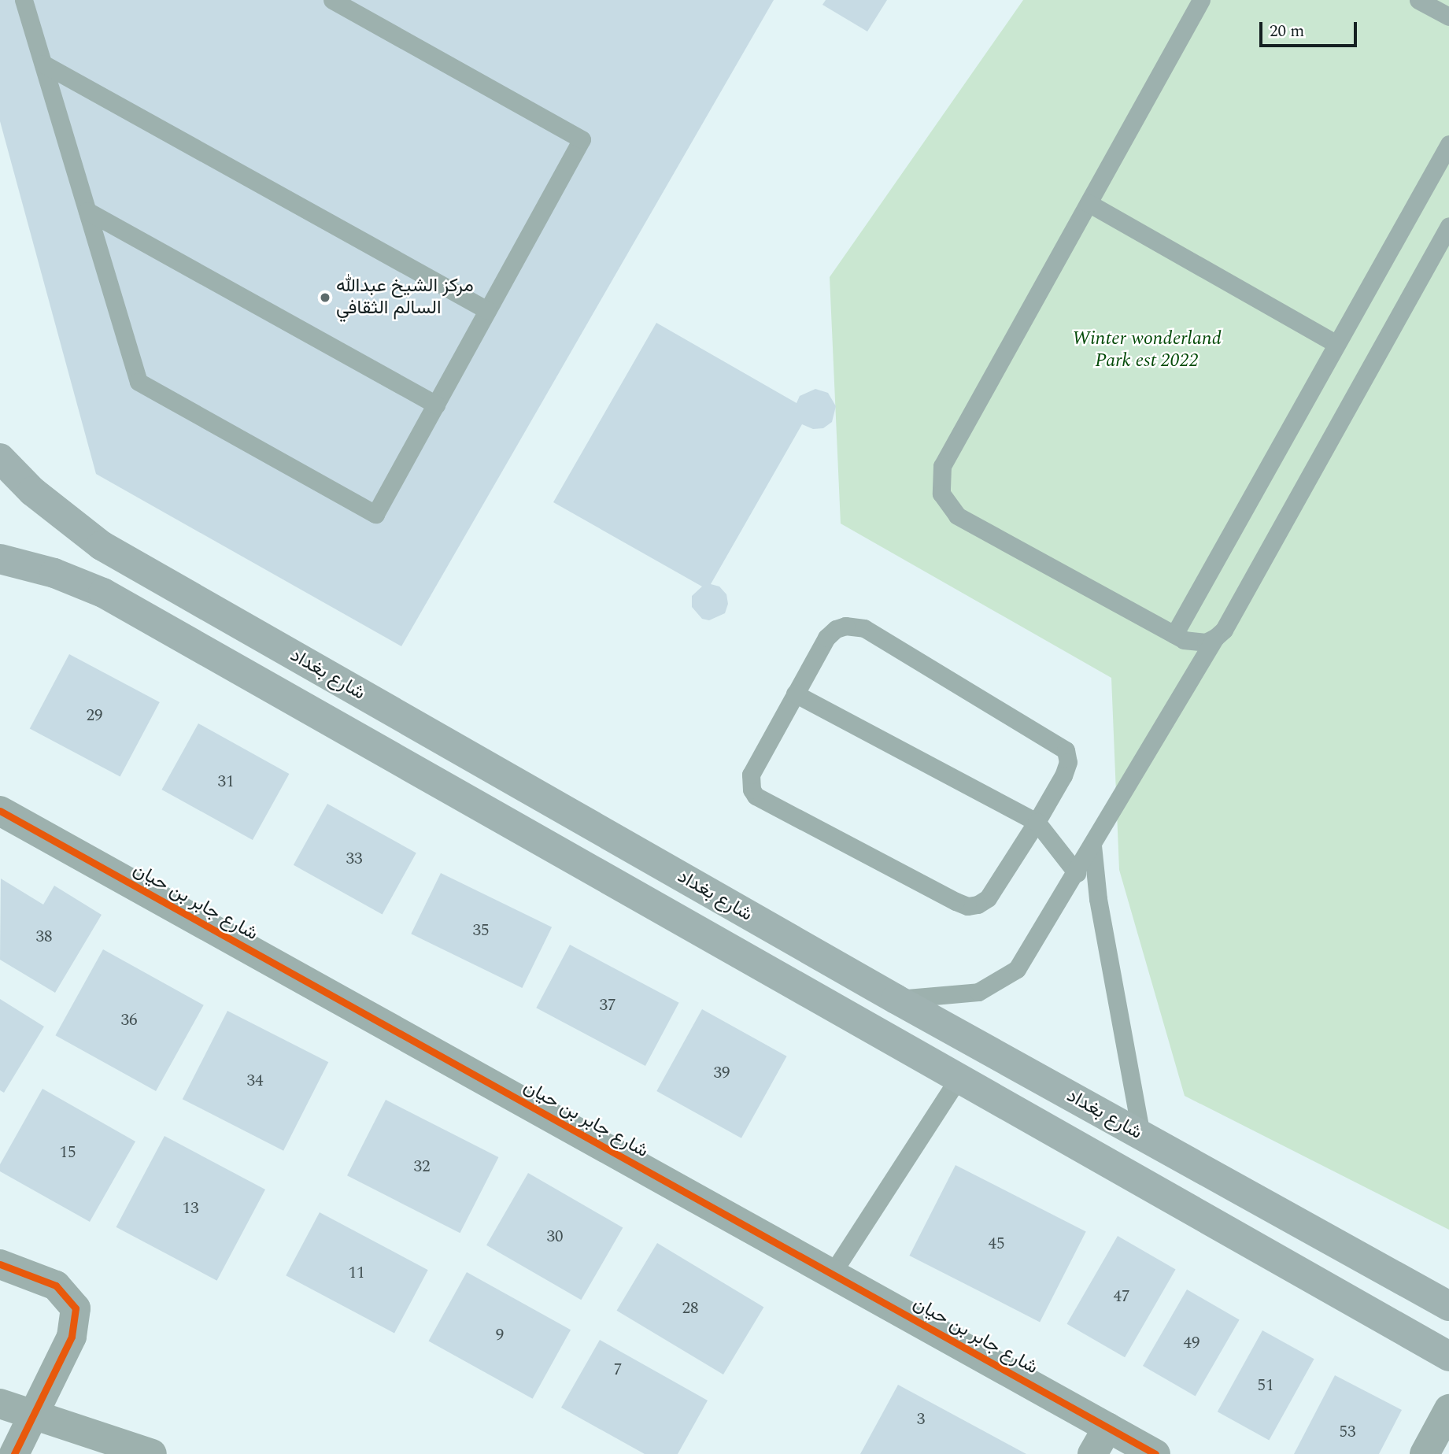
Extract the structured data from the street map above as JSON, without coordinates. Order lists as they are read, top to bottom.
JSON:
{
  "streets": {
    "main road": ["شارع بغداد"],
    "street": ["شارع جابر بن حيان"]
  },
  "parks": ["Winter wonderland Park est 2022"],
  "places": ["مركز الشيخ عبدالله السالم الثقافي"],
  "house_numbers": [
    "29",
    "31",
    "33",
    "35",
    "38",
    "37",
    "36",
    "39",
    "34",
    "15",
    "32",
    "13",
    "30",
    "45",
    "11",
    "47",
    "28",
    "9",
    "49",
    "7",
    "51",
    "3",
    "53"
  ],
  "scale_bar": "20 m"
}
